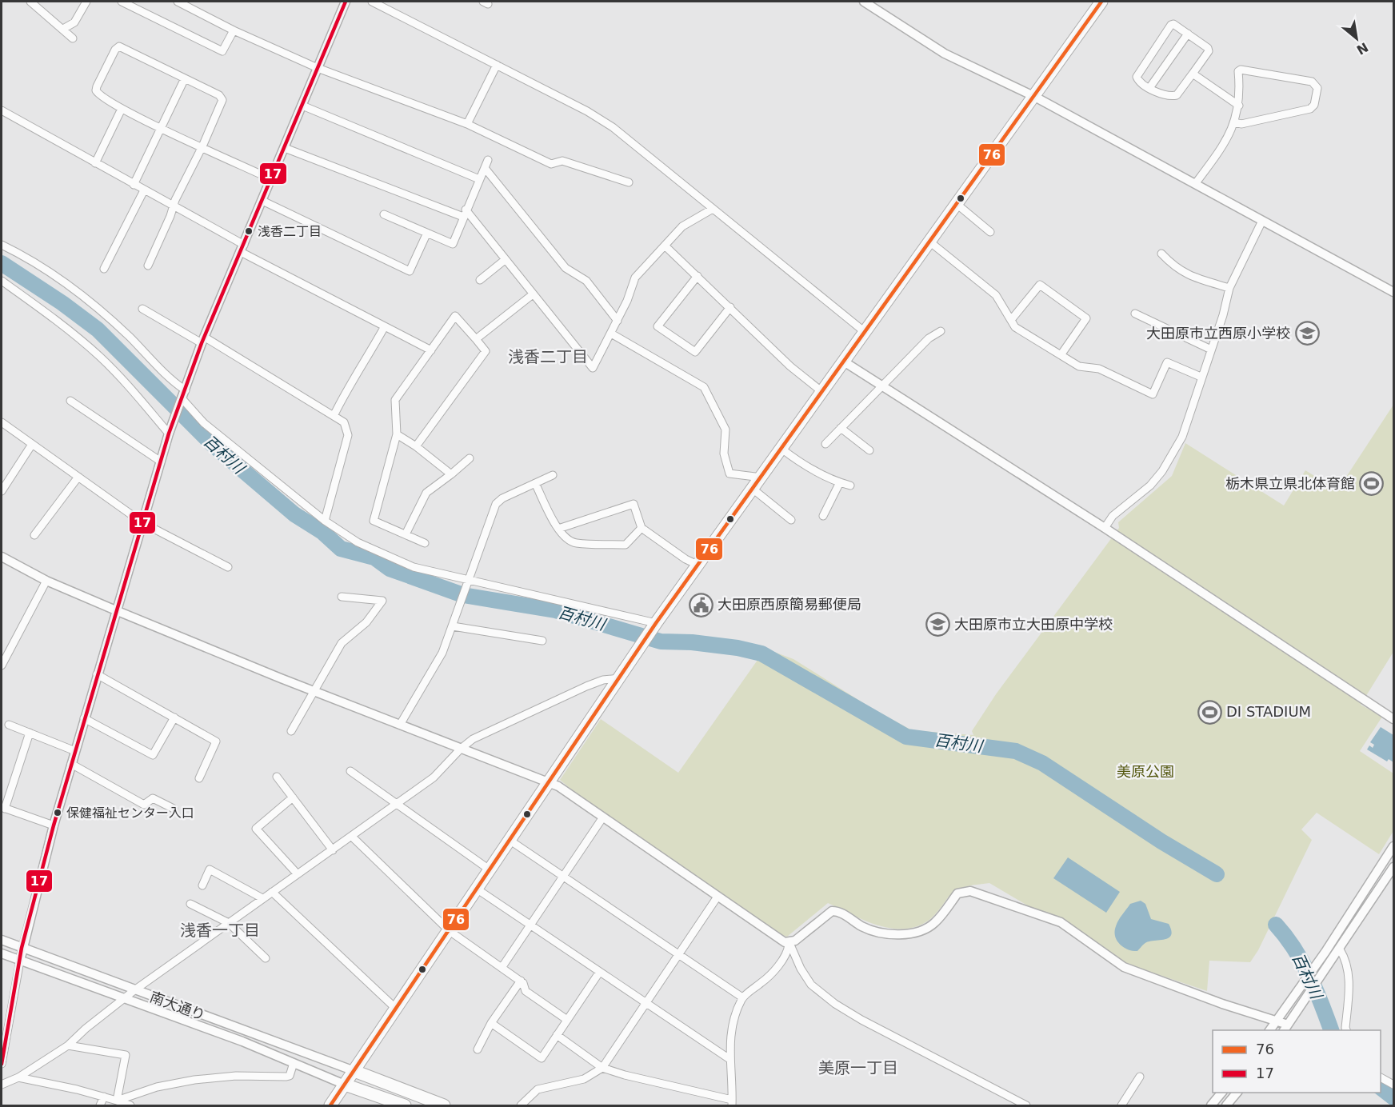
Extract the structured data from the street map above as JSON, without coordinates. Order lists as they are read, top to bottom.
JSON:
{
  "streets": {
    "street": ["南大通り"]
  },
  "districts": ["浅香二丁目", "浅香一丁目", "美原一丁目"],
  "water": ["百村川"],
  "parks": ["美原公園"],
  "places": {
    "other": ["浅香二丁目", "保健福祉センター入口"],
    "school or university": ["大田原市立西原小学校", "大田原市立大田原中学校"],
    "sports": ["栃木県立県北体育館", "DI STADIUM"],
    "public building": ["大田原西原簡易郵便局"]
  },
  "lines": ["transit line 76", "transit line 17"],
  "legend": ["76", "17"],
  "north": "bottom right"
}
